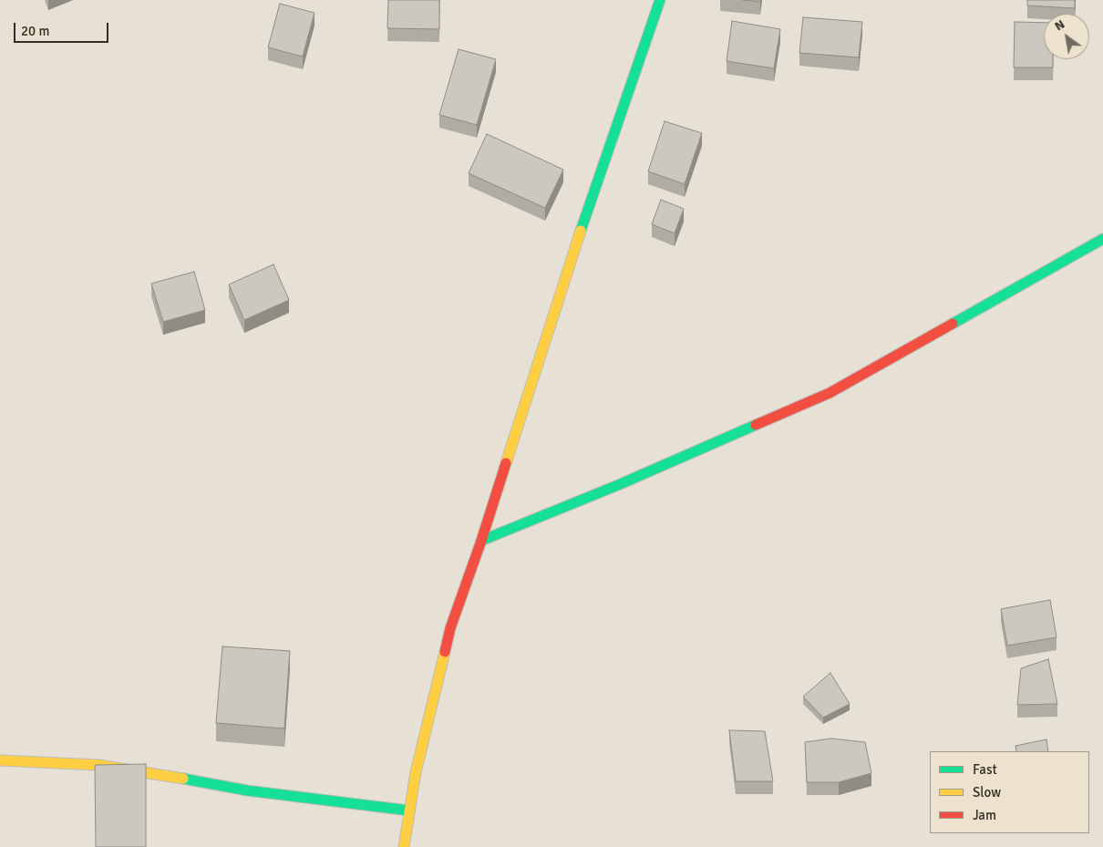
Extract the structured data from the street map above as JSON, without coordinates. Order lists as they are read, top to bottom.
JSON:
{
  "legend": ["Fast", "Slow", "Jam"],
  "scale_bar": "20 m",
  "north": "top left"
}
